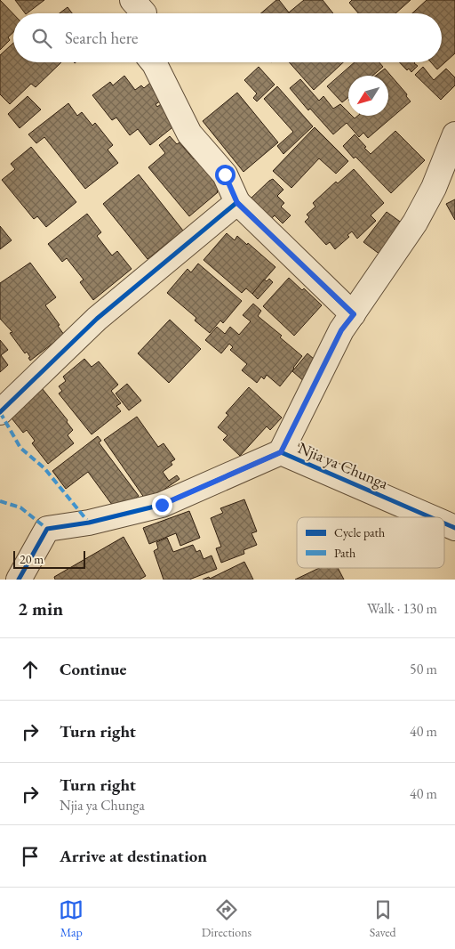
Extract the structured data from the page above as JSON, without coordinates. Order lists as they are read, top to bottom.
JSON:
{
  "streets": {
    "street": ["Njia ya Chunga"]
  },
  "legend": ["Cycle path", "Path"],
  "scale_bar": "20 m",
  "north": "bottom left",
  "page": {
    "search": "Search here",
    "scale": "20 m",
    "heading": ["2 min", "Walk · 130 m"],
    "list": [
      ["Continue", "50 m"],
      ["Turn right", "40 m"],
      ["Turn right", "Njia ya Chunga", "40 m"],
      "Arrive at destination"
    ],
    "nav": ["Map", "Directions", "Saved"]
  }
}
